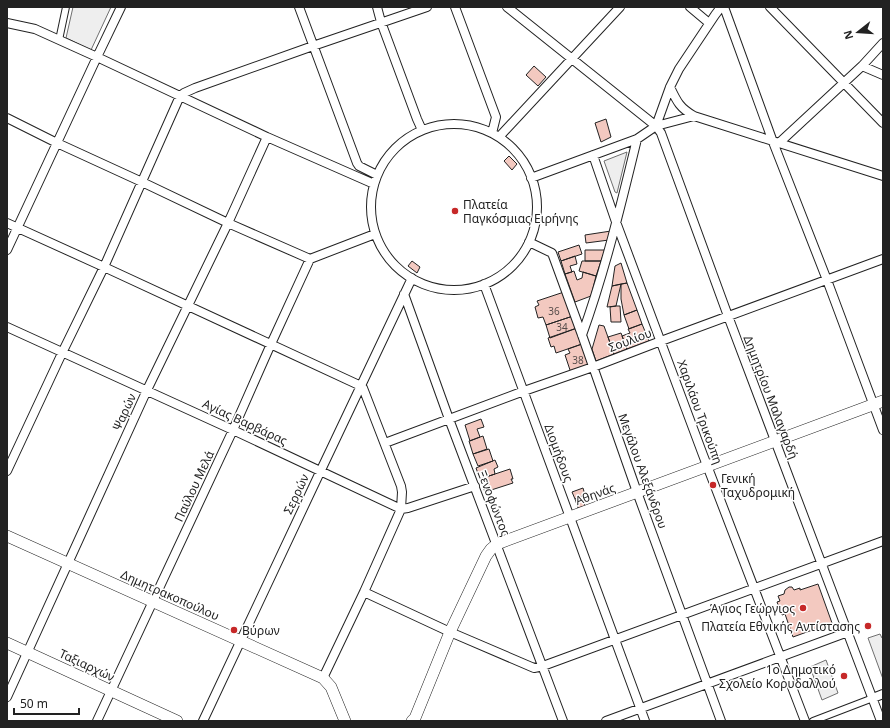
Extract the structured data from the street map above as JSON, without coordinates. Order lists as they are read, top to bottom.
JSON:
{
  "streets": {
    "main road": ["Αθηνάς", "Δημητρακοπούλου", "Ταξιαρχών"],
    "street": [
      "Σουλίου",
      "Δημητρίου Μαλαγαρδή",
      "Ψαρών",
      "Χαριλάου Τρικούπη",
      "Αγίας Βαρβάρας",
      "Διομήδους",
      "Μεγάλου Αλεξάνδρου",
      "Παύλου Μελά",
      "Σερρών",
      "Ξενοφώντος"
    ]
  },
  "crossings": [
    ["Σουλίου", "Δημητρίου Μαλαγαρδή"],
    ["Σουλίου", "Χαριλάου Τρικούπη"],
    ["Σουλίου", "Διομήδους"],
    ["Σουλίου", "Μεγάλου Αλεξάνδρου"],
    ["Σουλίου", "Ξενοφώντος"],
    ["Δημητρίου Μαλαγαρδή", "Αθηνάς"],
    ["Ψαρών", "Αγίας Βαρβάρας"],
    ["Ψαρών", "Δημητρακοπούλου"],
    ["Ψαρών", "Ταξιαρχών"],
    ["Χαριλάου Τρικούπη", "Αθηνάς"],
    ["Αγίας Βαρβάρας", "Παύλου Μελά"],
    ["Αγίας Βαρβάρας", "Σερρών"],
    ["Διομήδους", "Αθηνάς"],
    ["Μεγάλου Αλεξάνδρου", "Αθηνάς"],
    ["Παύλου Μελά", "Δημητρακοπούλου"],
    ["Παύλου Μελά", "Ταξιαρχών"],
    ["Σερρών", "Ξενοφώντος"],
    ["Σερρών", "Δημητρακοπούλου"],
    ["Αθηνάς", "Ξενοφώντος"]
  ],
  "places": [
    "Πλατεία Παγκόσμιας Ειρήνης",
    "Γενική Ταχυδρομική",
    "Άγιος Γεώργιος",
    "Πλατεία Εθνικής Αντίστασης",
    "Βύρων",
    "1o Δημοτικό Σχολείο Κορυδαλλού"
  ],
  "house_numbers": ["36", "34", "38"],
  "scale_bar": "50 m",
  "north": "left"
}
